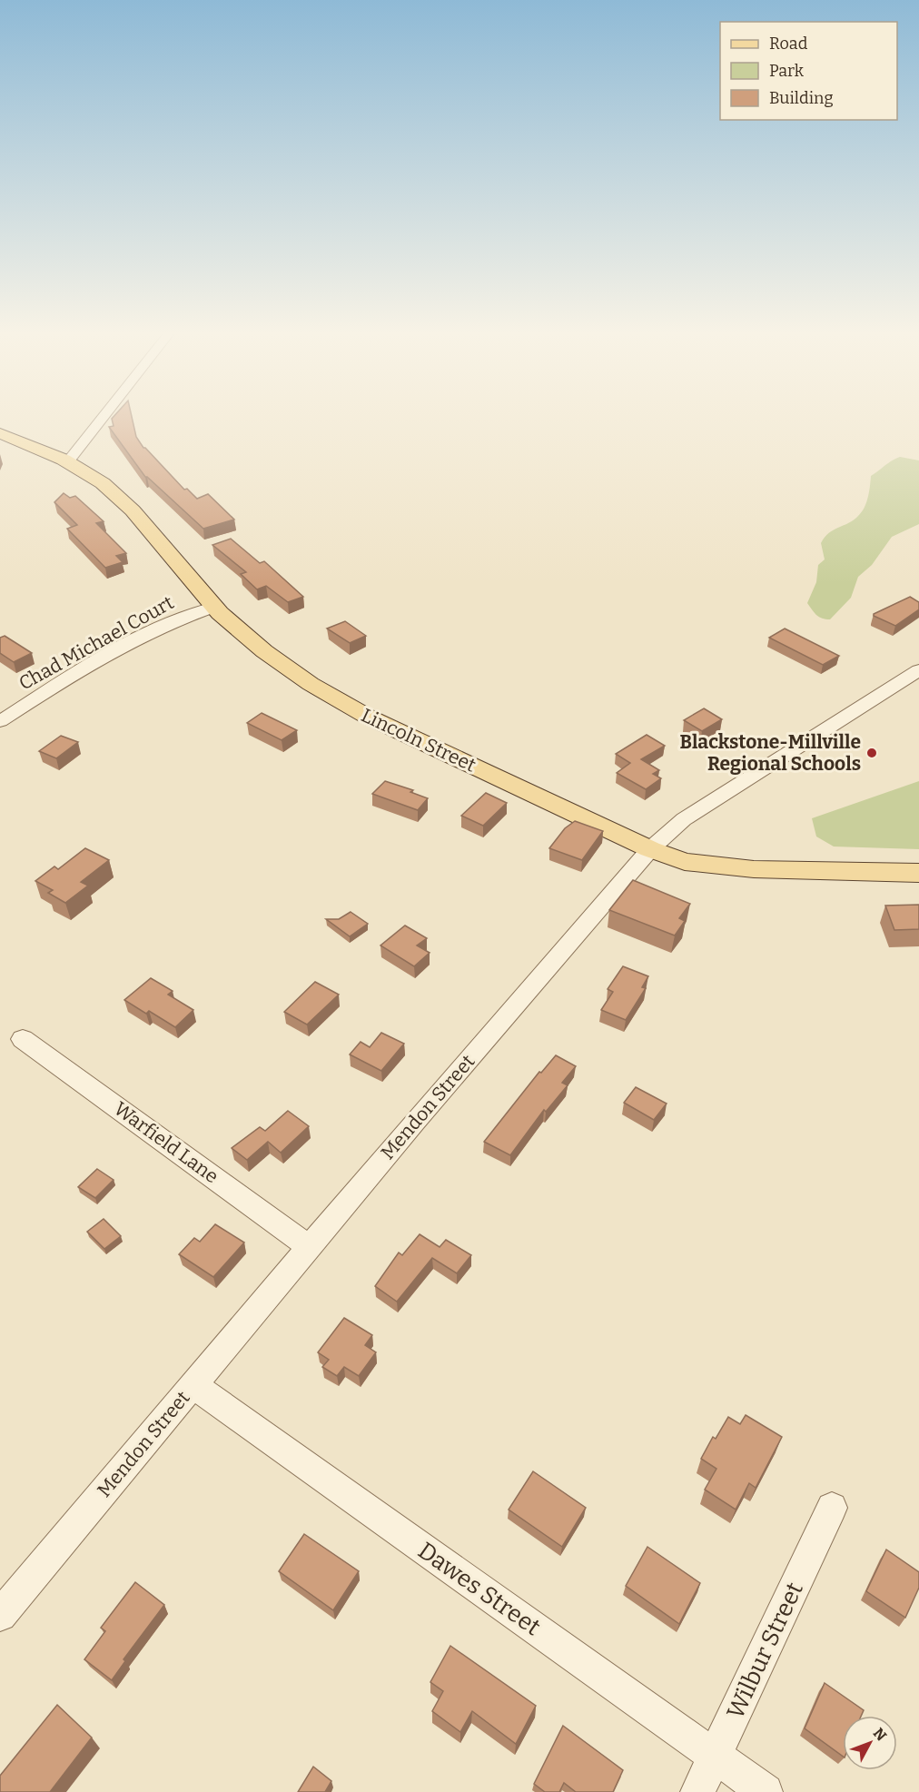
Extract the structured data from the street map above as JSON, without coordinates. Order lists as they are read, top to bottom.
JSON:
{
  "streets": {
    "main road": ["Lincoln Street"],
    "street": [
      "Chad Michael Court",
      "Mendon Street",
      "Warfield Lane",
      "Dawes Street",
      "Wilbur Street"
    ]
  },
  "crossings": [
    ["Chad Michael Court", "Lincoln Street"],
    ["Lincoln Street", "Mendon Street"],
    ["Mendon Street", "Warfield Lane"],
    ["Mendon Street", "Dawes Street"],
    ["Dawes Street", "Wilbur Street"]
  ],
  "places": ["Blackstone-Millville Regional Schools"],
  "legend": ["Road", "Park", "Building"],
  "north": "top right"
}
